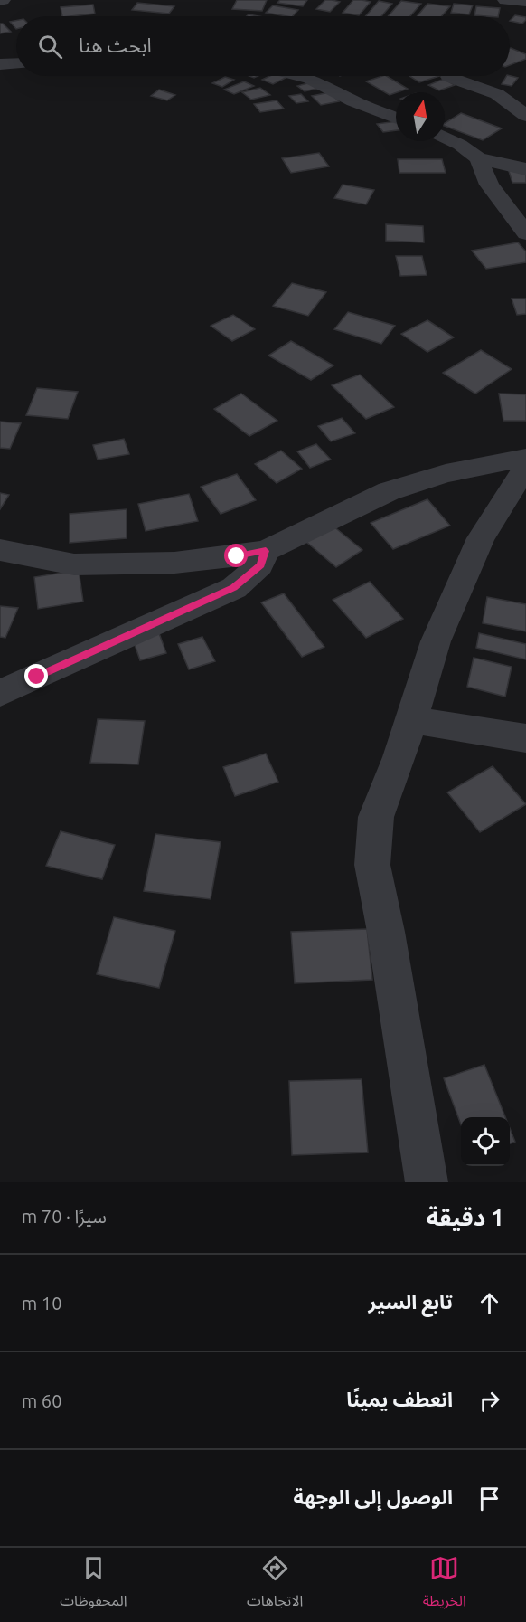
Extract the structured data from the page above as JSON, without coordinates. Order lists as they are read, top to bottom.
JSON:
{
  "north": "top",
  "page": {
    "search": "ابحث هنا",
    "heading": ["1 دقيقة", "سيرًا · 70 m"],
    "list": [
      ["تابع السير", "10 m"],
      ["انعطف يمينًا", "60 m"],
      "الوصول إلى الوجهة"
    ],
    "nav": ["الخريطة", "الاتجاهات", "المحفوظات"]
  }
}
